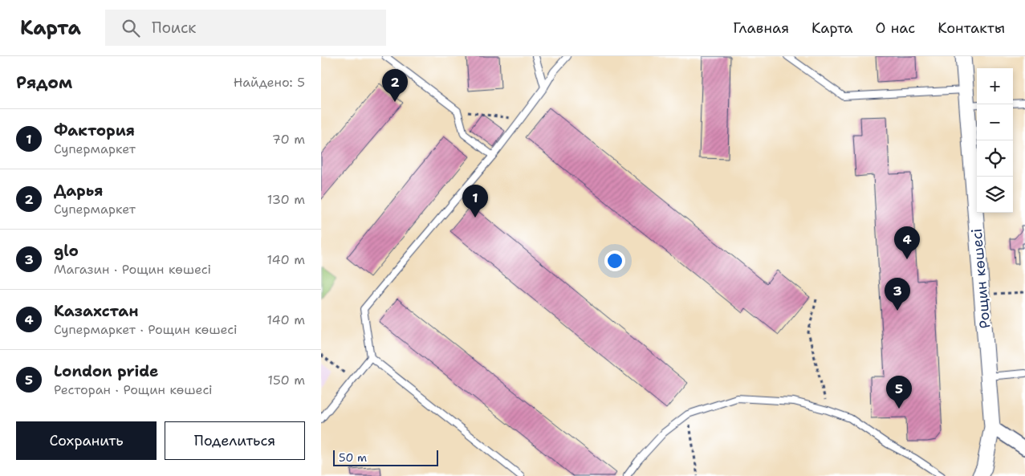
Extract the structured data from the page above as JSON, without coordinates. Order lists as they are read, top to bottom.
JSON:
{
  "streets": {
    "street": ["Рощин көшесі"]
  },
  "scale_bar": "50 m",
  "page": {
    "header": "Карта",
    "search": "Поиск",
    "nav": [
      "Главная",
      "Карта",
      "О нас",
      "Контакты"
    ],
    "heading": ["Рядом", "Найдено: 5"],
    "map_buttons": ["+", "−"],
    "pins": [
      "2",
      "1",
      "4",
      "3",
      "5"
    ],
    "list": [
      {
        "mark": "1",
        "name": "Фактория",
        "note": "Супермаркет",
        "value": "70 m"
      },
      {
        "mark": "2",
        "name": "Дарья",
        "note": "Супермаркет",
        "value": "130 m"
      },
      {
        "mark": "3",
        "name": "glo",
        "note": "Магазин · Рощин көшесі",
        "value": "140 m"
      },
      {
        "mark": "4",
        "name": "Казахстан",
        "note": "Супермаркет · Рощин көшесі",
        "value": "140 m"
      },
      {
        "mark": "5",
        "name": "London pride",
        "note": "Ресторан · Рощин көшесі",
        "value": "150 m"
      }
    ],
    "buttons": ["Сохранить", "Поделиться"],
    "scale": "50 m"
  }
}
